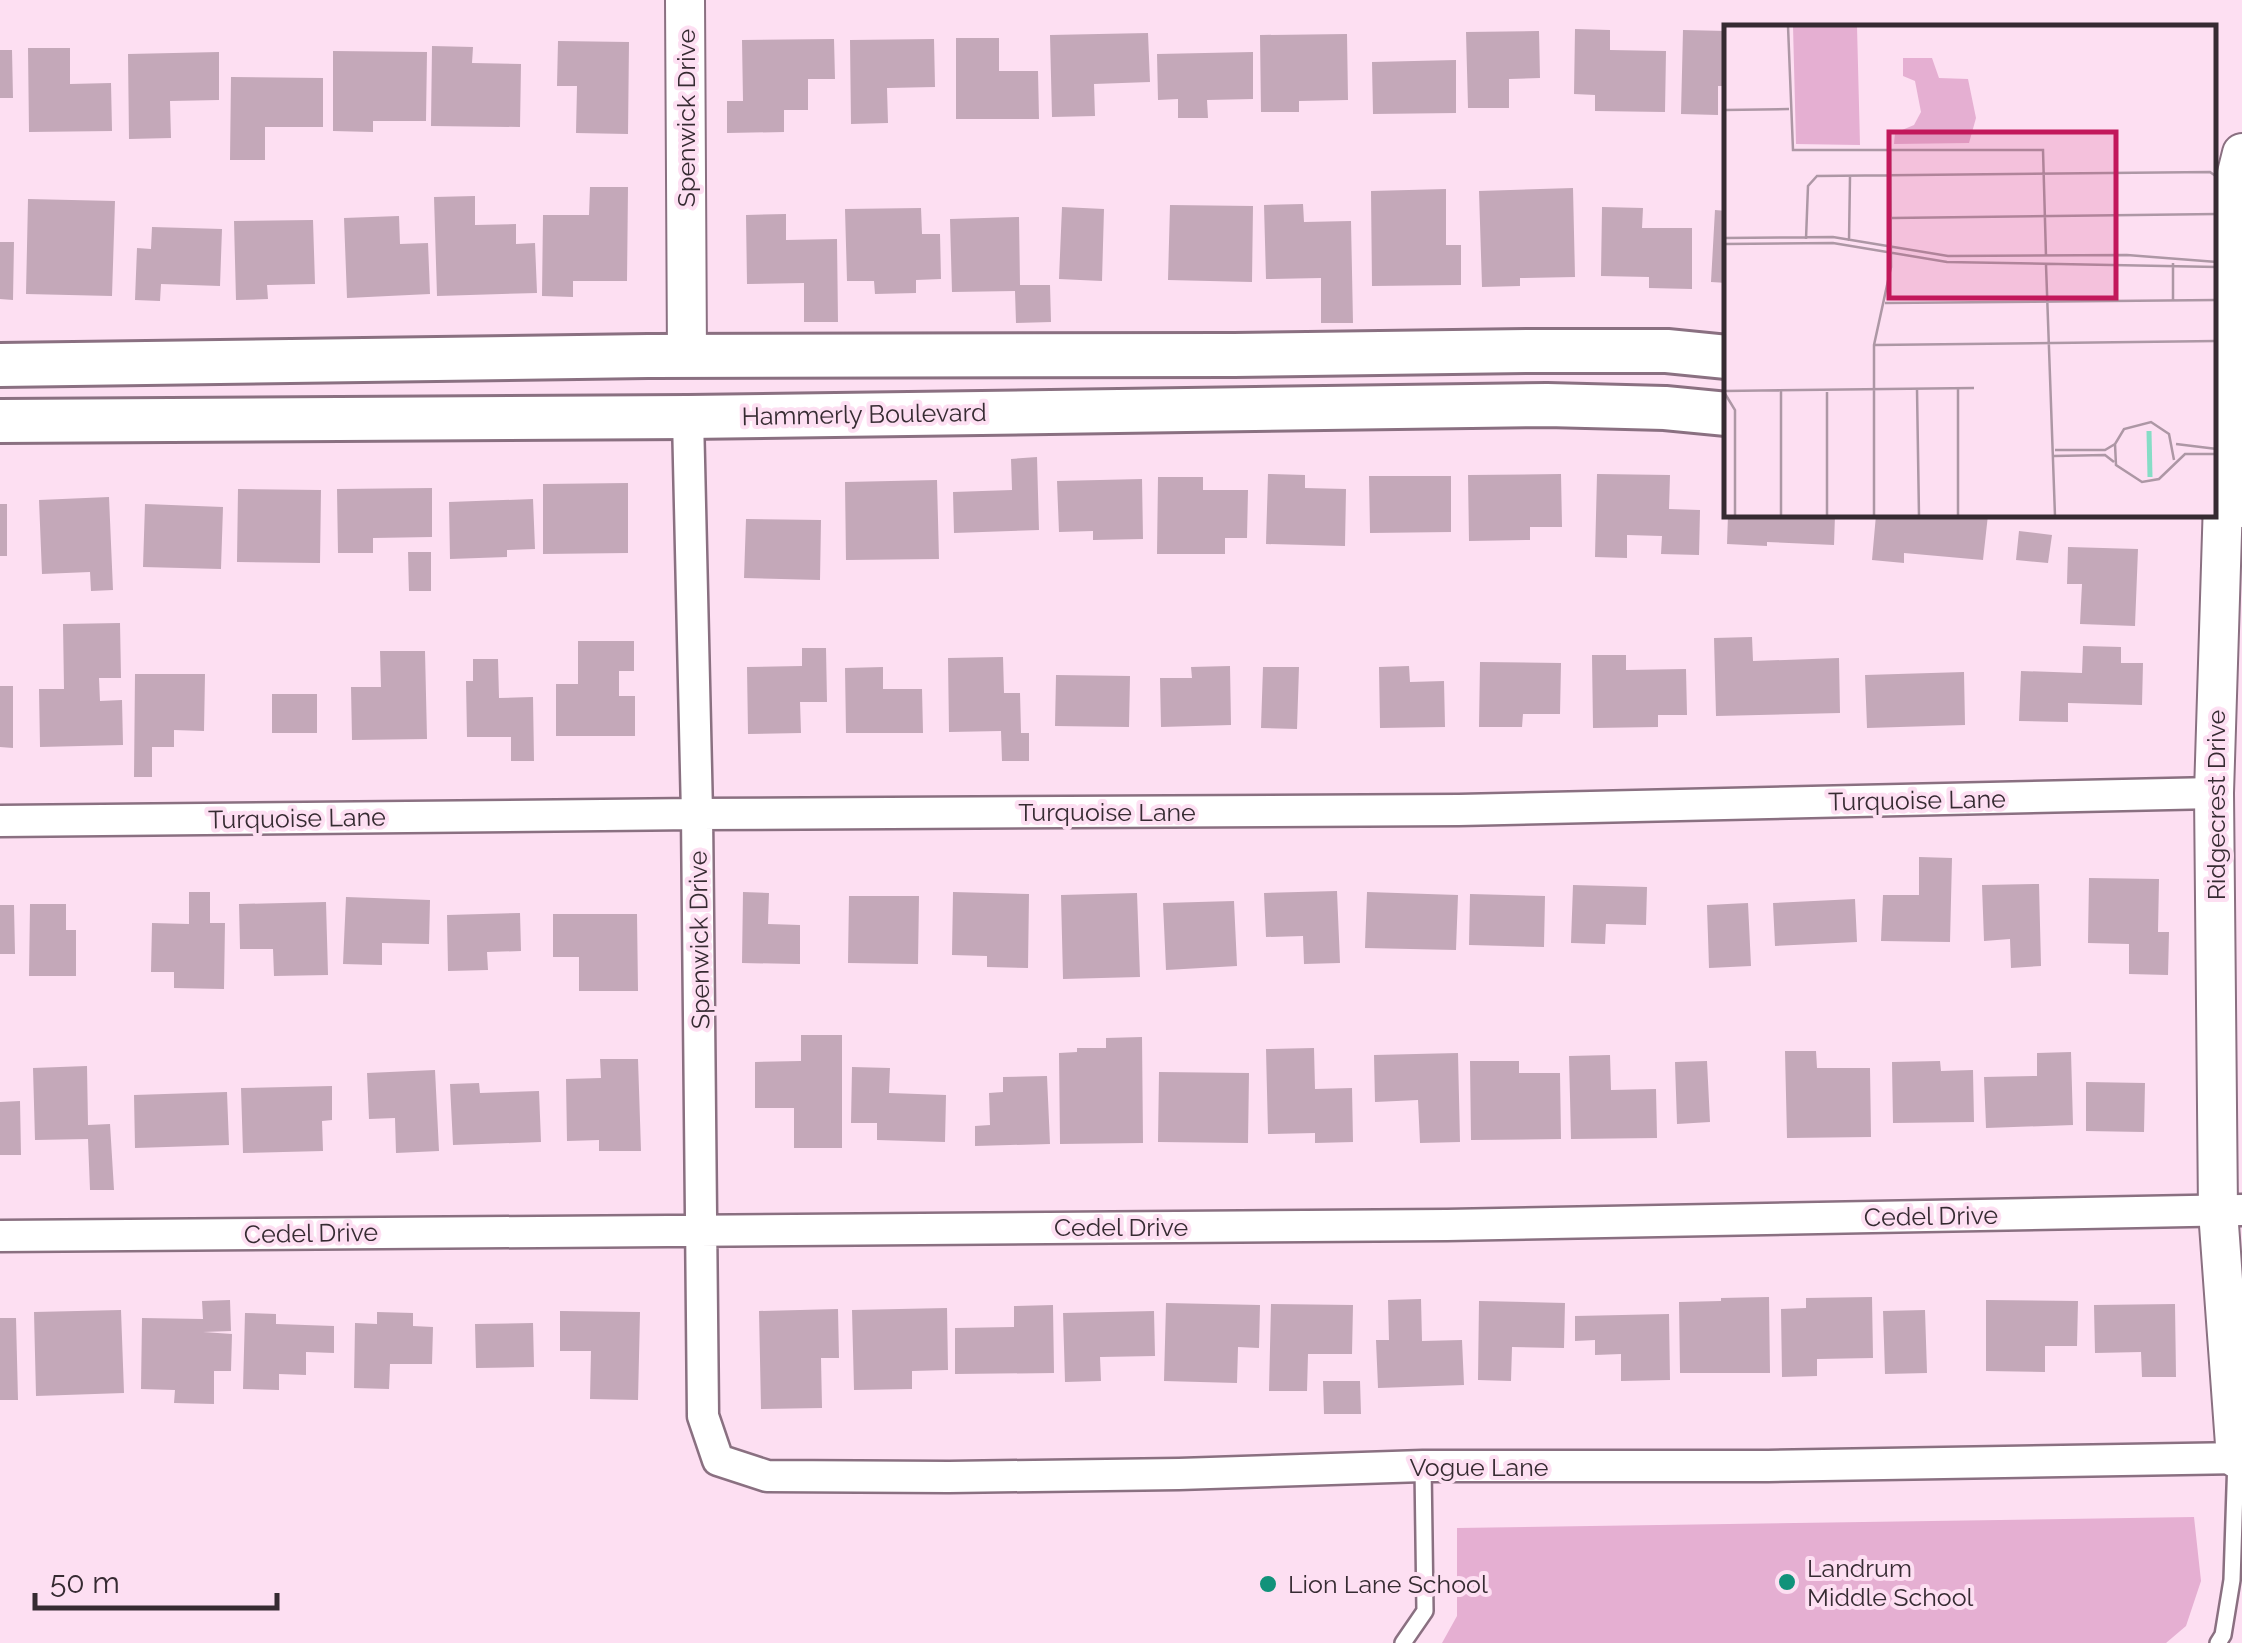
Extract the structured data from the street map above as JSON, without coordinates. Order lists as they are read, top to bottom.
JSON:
{
  "streets": {
    "main road": ["Hammerly Boulevard"],
    "street": [
      "Spenwick Drive",
      "Turquoise Lane",
      "Ridgecrest Drive",
      "Cedel Drive",
      "Vogue Lane"
    ]
  },
  "crossings": [
    ["Spenwick Drive", "Hammerly Boulevard"],
    ["Spenwick Drive", "Turquoise Lane"],
    ["Spenwick Drive", "Cedel Drive"],
    ["Spenwick Drive", "Vogue Lane"],
    ["Turquoise Lane", "Ridgecrest Drive"],
    ["Ridgecrest Drive", "Cedel Drive"],
    ["Ridgecrest Drive", "Vogue Lane"]
  ],
  "places": ["Landrum Middle School", "Lion Lane School"],
  "scale_bar": "50 m"
}
